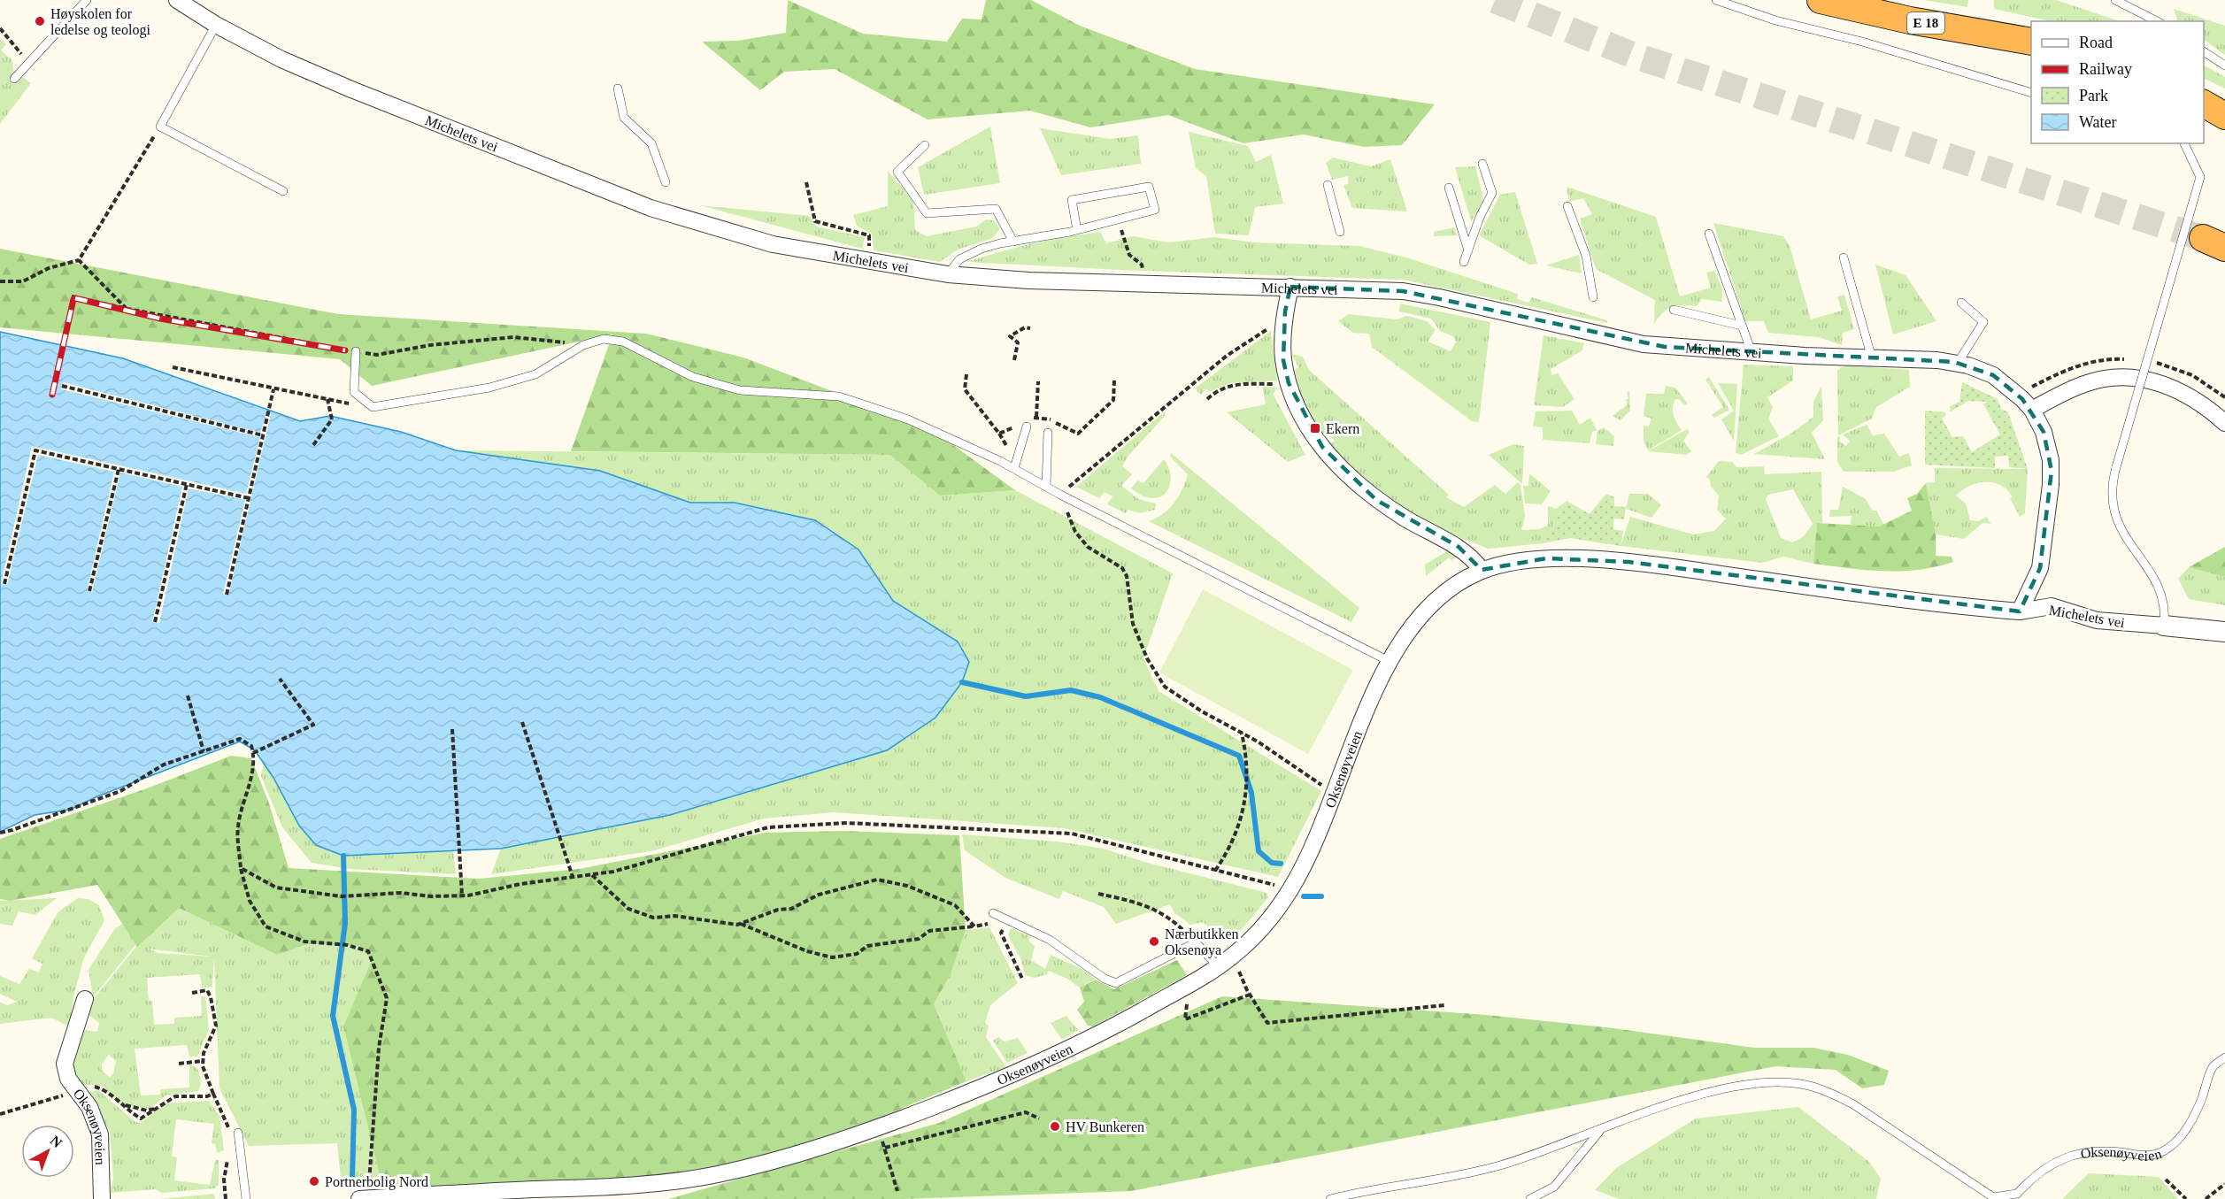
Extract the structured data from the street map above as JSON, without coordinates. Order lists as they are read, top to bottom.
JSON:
{
  "streets": {
    "highway": ["E 18"],
    "street": ["Michelets vei", "Oksenøyveien"]
  },
  "crossings": [
    ["Michelets vei", "Oksenøyveien"]
  ],
  "places": {
    "other": [
      "Høyskolen for ledelse og teologi",
      "Nærbutikken Oksenøya",
      "HV Bunkeren",
      "Portnerbolig Nord"
    ],
    "transit": ["Ekern"]
  },
  "legend": [
    "Road",
    "Railway",
    "Park",
    "Water"
  ],
  "north": "top right"
}
